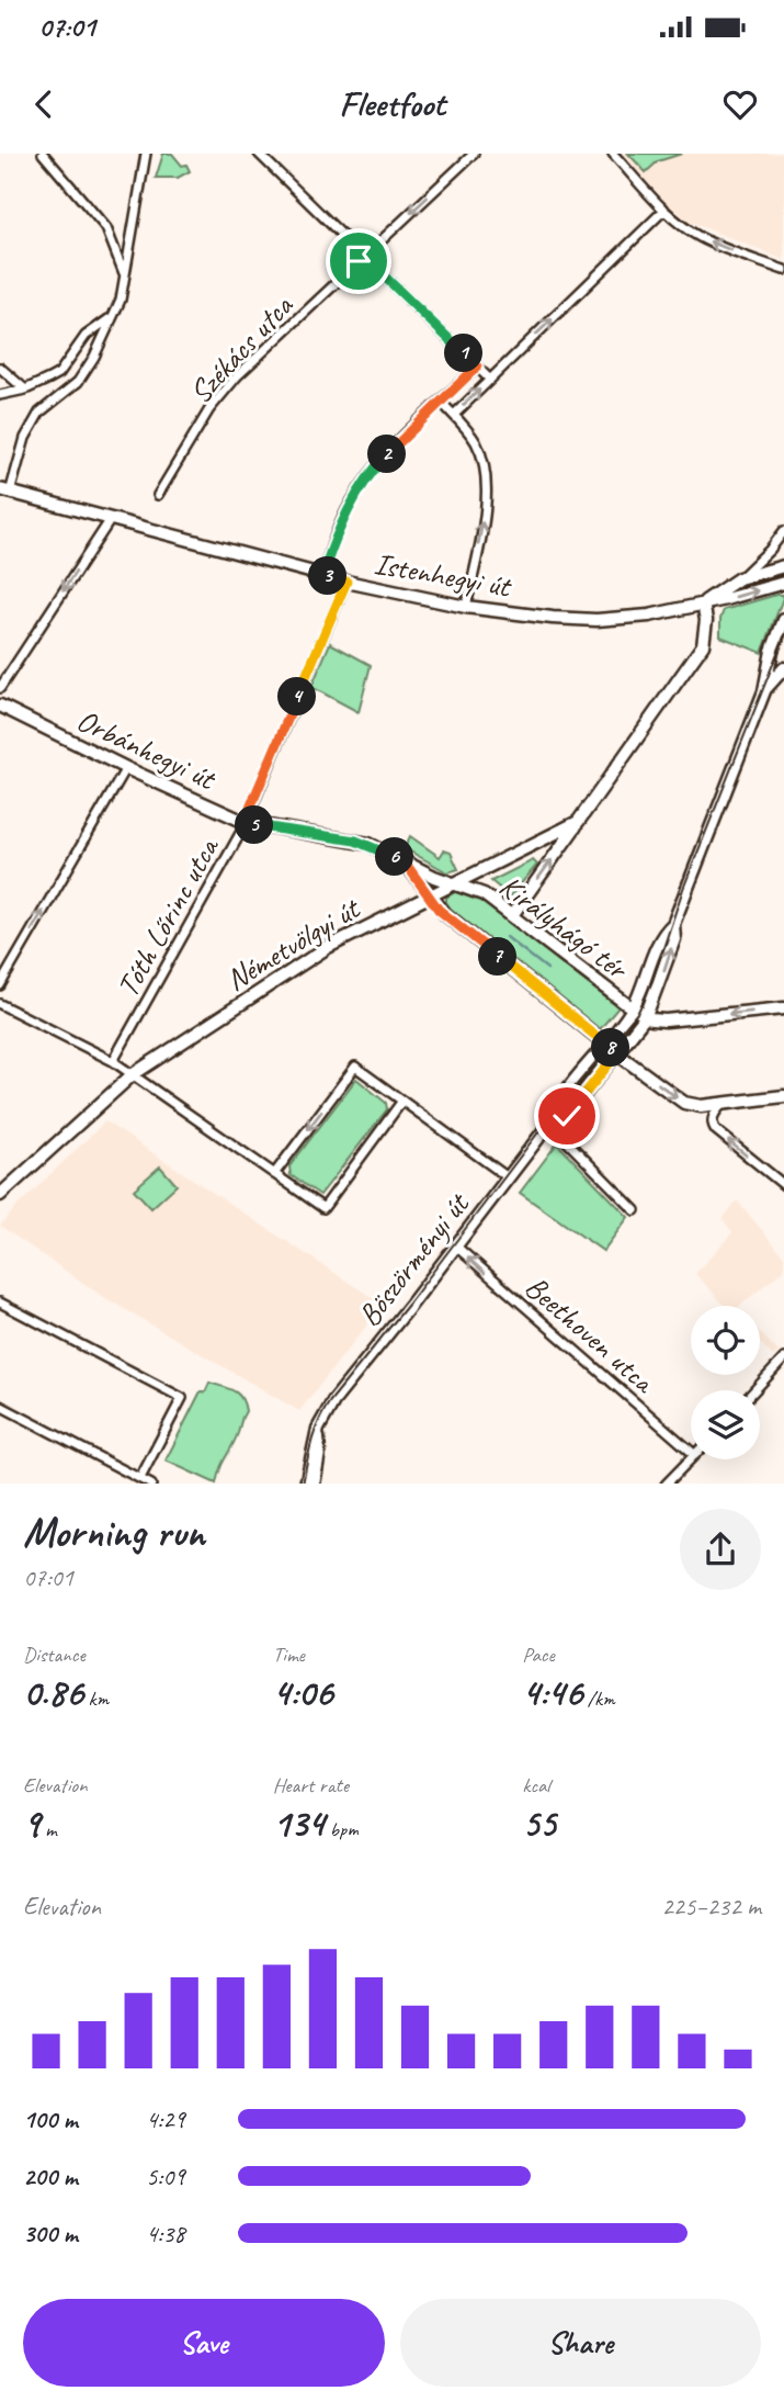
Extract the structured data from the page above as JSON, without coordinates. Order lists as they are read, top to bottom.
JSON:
{
  "streets": {
    "street": [
      "Székács utca",
      "Istenhegyi út",
      "Orbánhegyi út",
      "Tóth Lőrinc utca",
      "Királyhágó tér",
      "Németvölgyi út",
      "Böszörményi út",
      "Beethoven utca"
    ]
  },
  "crossings": [
    ["Istenhegyi út", "Tóth Lőrinc utca"],
    ["Istenhegyi út", "Németvölgyi út"],
    ["Orbánhegyi út", "Tóth Lőrinc utca"],
    ["Orbánhegyi út", "Királyhágó tér"],
    ["Orbánhegyi út", "Németvölgyi út"],
    ["Királyhágó tér", "Németvölgyi út"],
    ["Királyhágó tér", "Böszörményi út"],
    ["Böszörményi út", "Beethoven utca"]
  ],
  "one_way": ["Beethoven utca"],
  "page": {
    "status": "07:01",
    "header": "Fleetfoot",
    "pins": [
      "1",
      "2",
      "3",
      "4",
      "5",
      "6",
      "7",
      "8"
    ],
    "heading": ["Morning run", "07:01"],
    "stats": [
      ["Distance", "0.86 km"],
      ["Time", "4:06"],
      ["Pace", "4:46 /km"],
      ["Elevation", "9 m"],
      ["Heart rate", "134 bpm"],
      ["kcal", "55"]
    ],
    "chart": ["Elevation", "225–232 m"],
    "list": [
      {
        "name": "100 m",
        "note": "4:29"
      },
      {
        "name": "200 m",
        "note": "5:09"
      },
      {
        "name": "300 m",
        "note": "4:38"
      }
    ],
    "buttons": ["Save", "Share"]
  }
}
